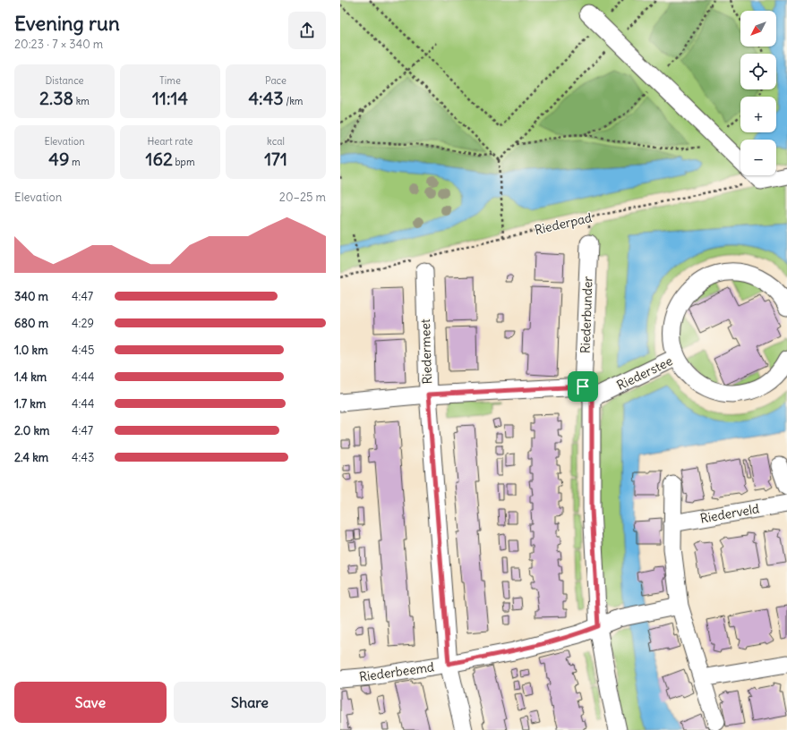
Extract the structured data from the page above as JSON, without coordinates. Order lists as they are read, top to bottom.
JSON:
{
  "streets": {
    "street": [
      "Riederbunder",
      "Riedermeet",
      "Riederstee",
      "Riederveld",
      "Riederbeemd"
    ],
    "path": ["Riederpad"]
  },
  "crossings": [
    ["Riederpad", "Riedermeet"],
    ["Riederbunder", "Riederstee"],
    ["Riederbunder", "Riederbeemd"],
    ["Riedermeet", "Riederbeemd"]
  ],
  "north": "bottom left",
  "page": {
    "heading": ["Evening run", "20:23 · 7 × 340 m"],
    "map_buttons": ["+", "−"],
    "stats": [
      ["Distance", "2.38 km"],
      ["Time", "11:14"],
      ["Pace", "4:43 /km"],
      ["Elevation", "49 m"],
      ["Heart rate", "162 bpm"],
      ["kcal", "171"]
    ],
    "chart": ["Elevation", "20–25 m"],
    "list": [
      {
        "name": "340 m",
        "note": "4:47"
      },
      {
        "name": "680 m",
        "note": "4:29"
      },
      {
        "name": "1.0 km",
        "note": "4:45"
      },
      {
        "name": "1.4 km",
        "note": "4:44"
      },
      {
        "name": "1.7 km",
        "note": "4:44"
      },
      {
        "name": "2.0 km",
        "note": "4:47"
      },
      {
        "name": "2.4 km",
        "note": "4:43"
      }
    ],
    "buttons": ["Save", "Share"]
  }
}
